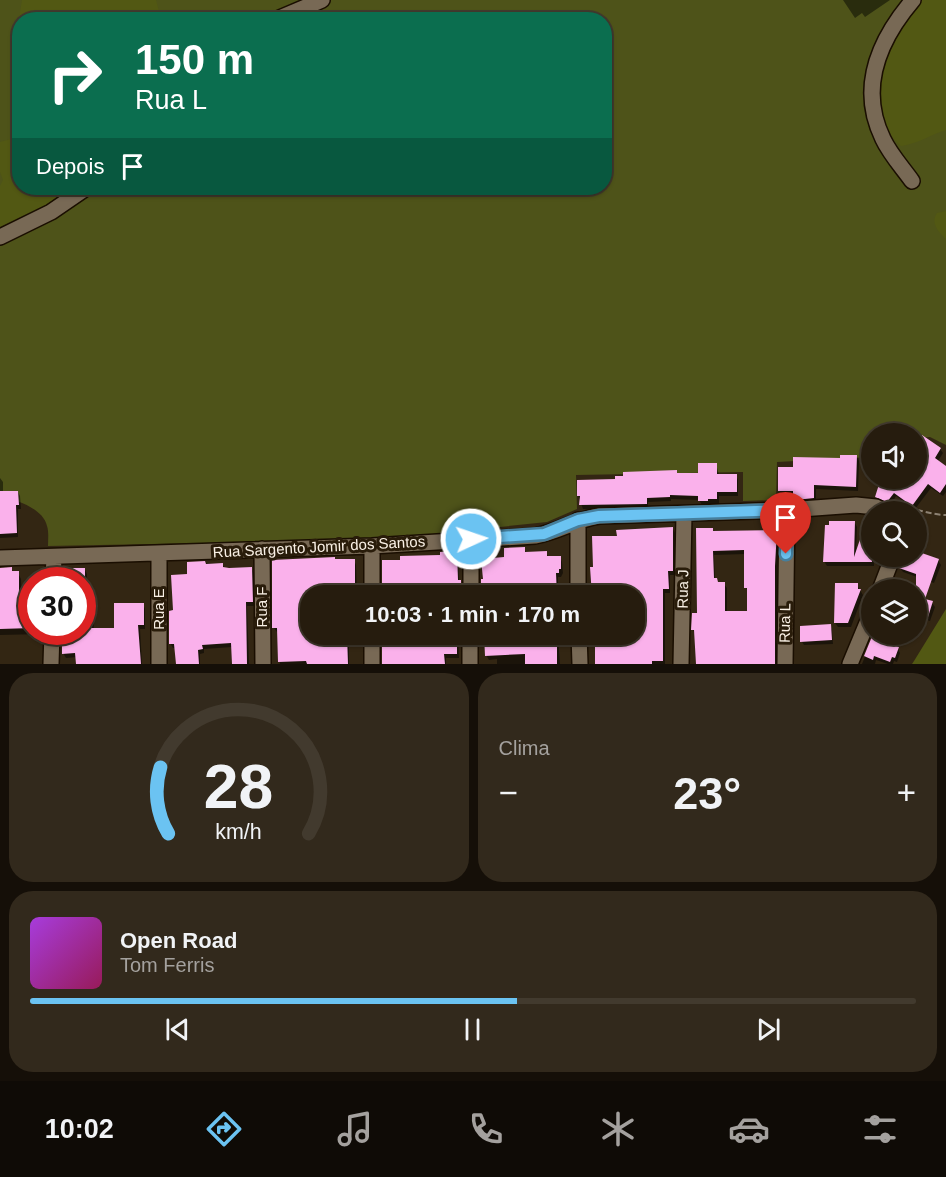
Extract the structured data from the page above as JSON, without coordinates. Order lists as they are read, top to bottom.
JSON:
{
  "streets": {
    "street": [
      "Rua Sargento Jomir dos Santos",
      "Rua J",
      "Rua F",
      "Rua E",
      "Rua L"
    ]
  },
  "crossings": [
    ["Rua Sargento Jomir dos Santos", "Rua J"],
    ["Rua Sargento Jomir dos Santos", "Rua F"],
    ["Rua Sargento Jomir dos Santos", "Rua E"],
    ["Rua Sargento Jomir dos Santos", "Rua L"]
  ],
  "page": {
    "turn": ["150 m", "Rua L"],
    "then": "Depois",
    "limit": "30",
    "trip": "10:03 · 1 min · 170 m",
    "tile": "Clima",
    "heat": ["−", "23°", "+"],
    "song": ["Open Road", "Tom Ferris"],
    "tabs": "10:02",
    "gauge": ["28", "km/h"]
  }
}
